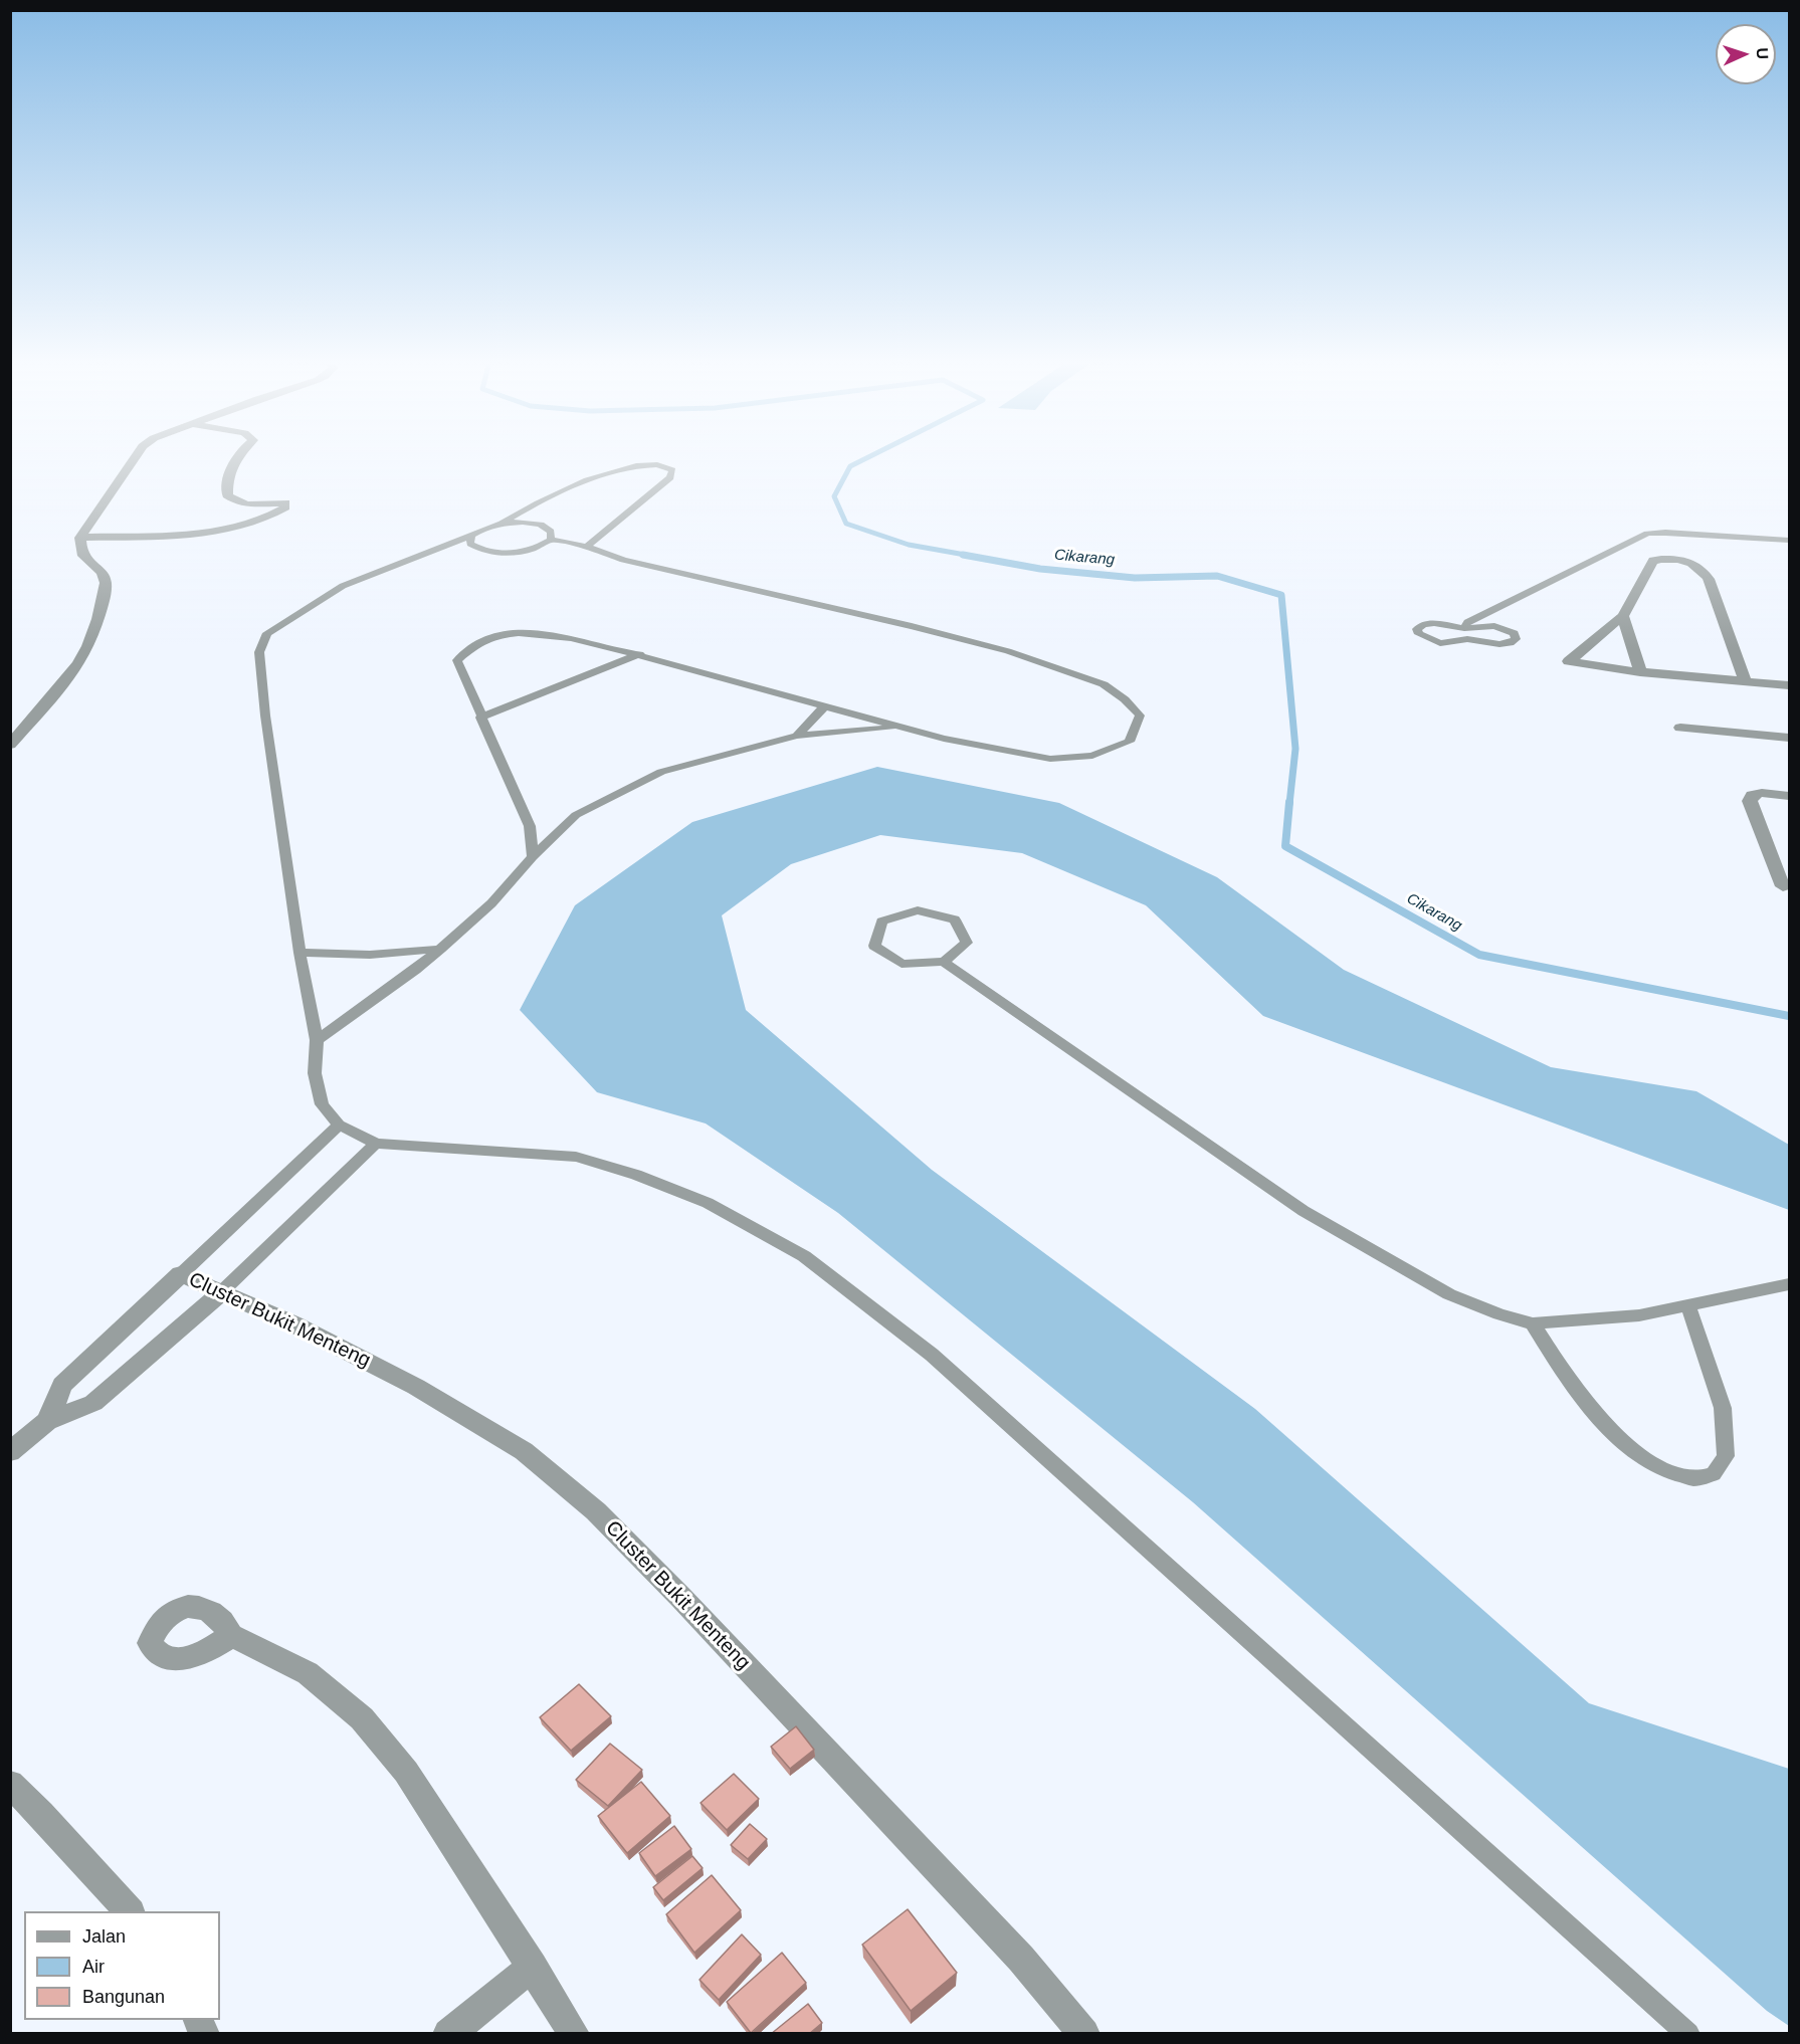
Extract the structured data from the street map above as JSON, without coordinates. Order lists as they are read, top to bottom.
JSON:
{
  "streets": {
    "street": ["Cluster Bukit Menteng"]
  },
  "water": ["Cikarang"],
  "legend": ["Jalan", "Air", "Bangunan"],
  "north": "right"
}
